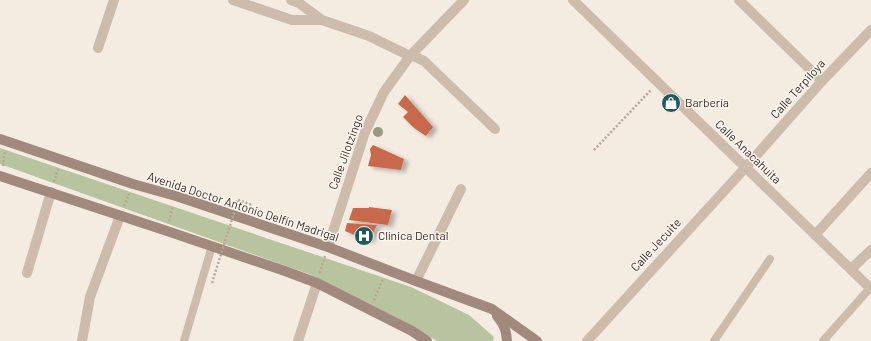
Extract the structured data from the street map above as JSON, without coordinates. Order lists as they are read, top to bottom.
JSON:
{
  "streets": {
    "main road": ["Avenida Doctor Antonio Delfín Madrigal"],
    "street": [
      "Calle Terpiloya",
      "Calle Jilotzingo",
      "Calle Anacahuita",
      "Calle Jecuite"
    ]
  },
  "crossings": [
    ["Calle Terpiloya", "Calle Anacahuita"],
    ["Calle Terpiloya", "Calle Jecuite"],
    ["Calle Jilotzingo", "Avenida Doctor Antonio Delfín Madrigal"],
    ["Calle Anacahuita", "Calle Jecuite"]
  ],
  "places": {
    "shop": ["Barbería"],
    "hospital": ["Clínica Dental"]
  }
}
